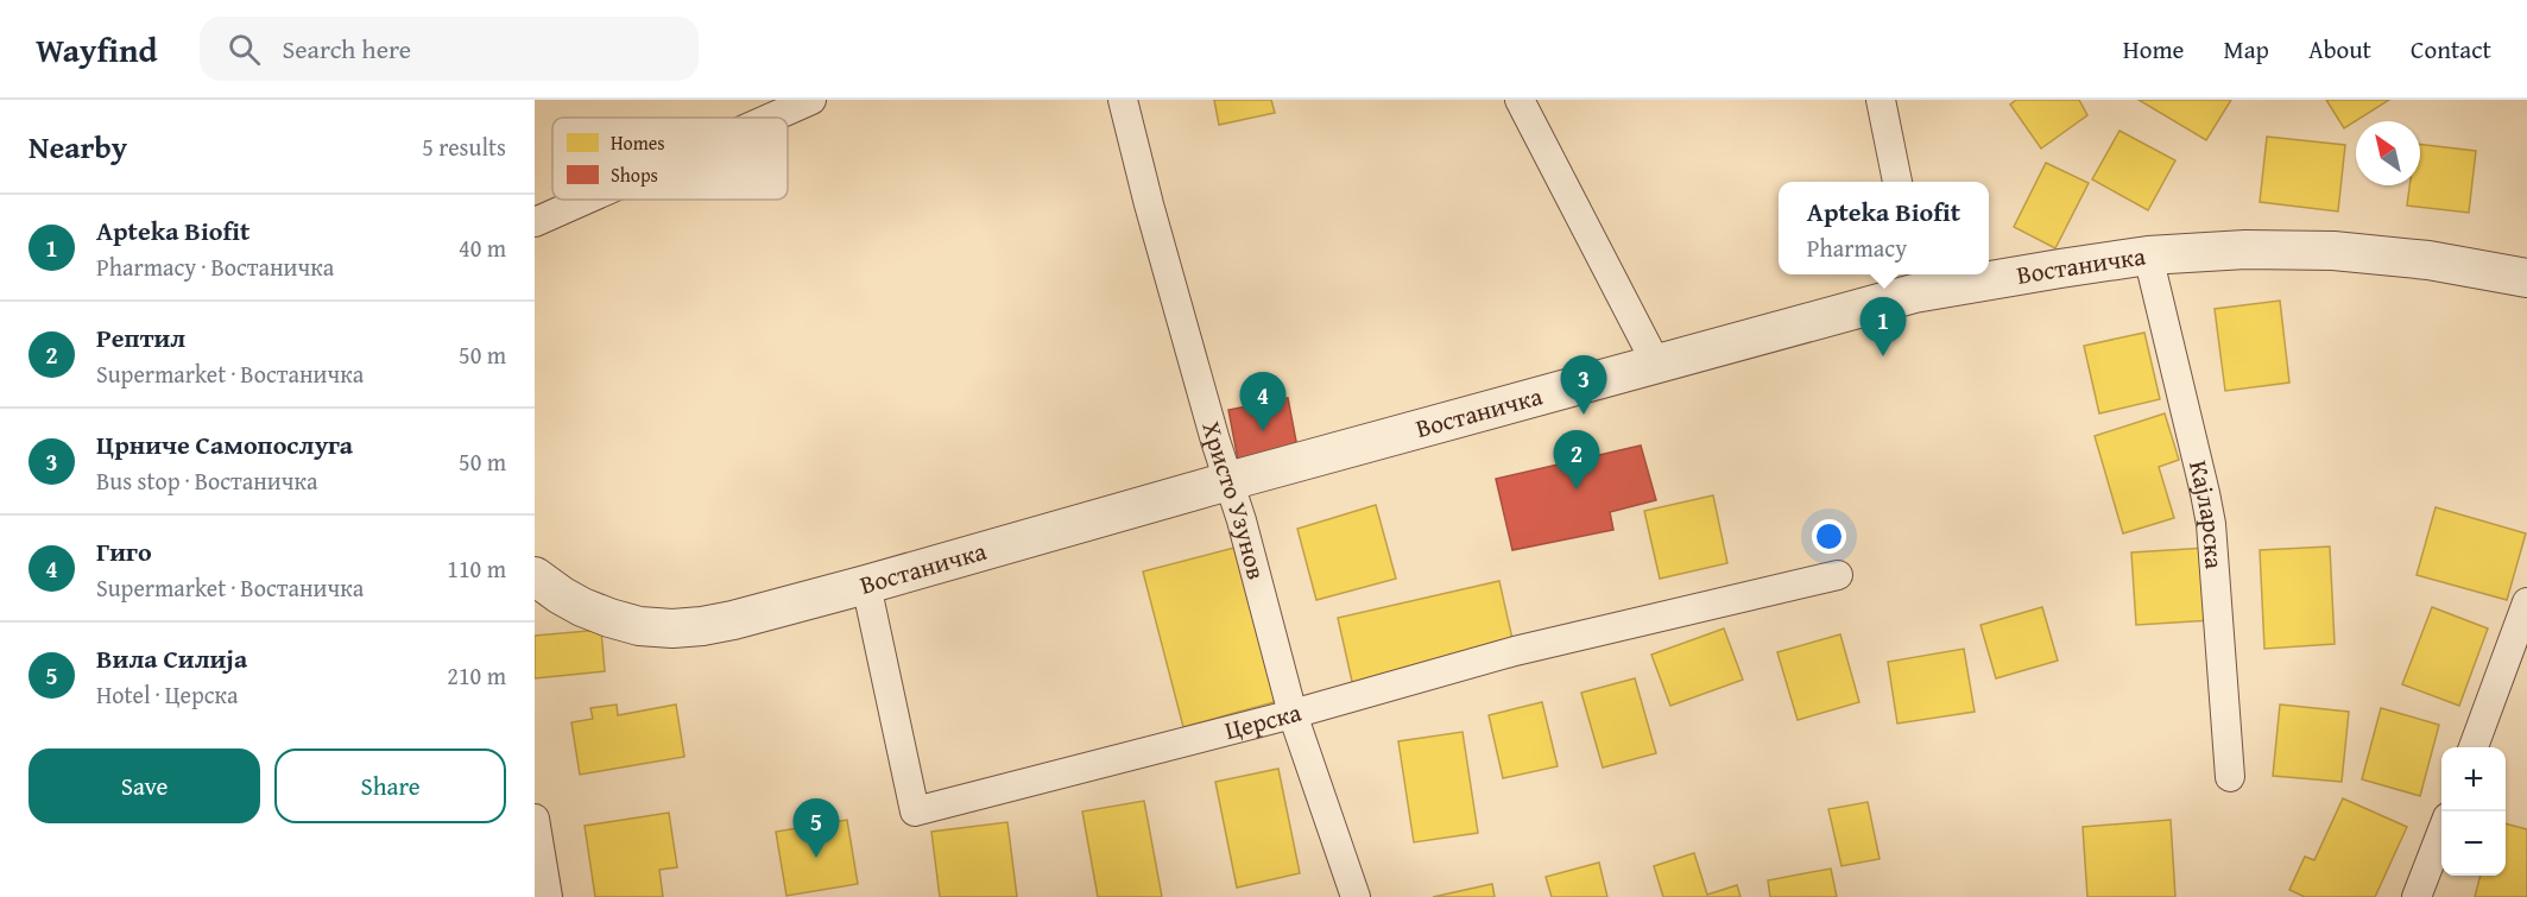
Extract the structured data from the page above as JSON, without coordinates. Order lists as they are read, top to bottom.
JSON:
{
  "streets": {
    "street": [
      "Востаничка",
      "Христо Узунов",
      "Кајларска",
      "Церска"
    ]
  },
  "crossings": [
    ["Востаничка", "Христо Узунов"],
    ["Востаничка", "Кајларска"],
    ["Востаничка", "Церска"],
    ["Христо Узунов", "Церска"]
  ],
  "legend": ["Homes", "Shops"],
  "north": "top left",
  "page": {
    "header": "Wayfind",
    "search": "Search here",
    "nav": [
      "Home",
      "Map",
      "About",
      "Contact"
    ],
    "heading": ["Nearby", "5 results"],
    "popup": ["Apteka Biofit", "Pharmacy"],
    "list": [
      {
        "mark": "1",
        "name": "Apteka Biofit",
        "note": "Pharmacy · Востаничка",
        "value": "40 m"
      },
      {
        "mark": "2",
        "name": "Рептил",
        "note": "Supermarket · Востаничка",
        "value": "50 m"
      },
      {
        "mark": "3",
        "name": "Црниче Самопослуга",
        "note": "Bus stop · Востаничка",
        "value": "50 m"
      },
      {
        "mark": "4",
        "name": "Гиго",
        "note": "Supermarket · Востаничка",
        "value": "110 m"
      },
      {
        "mark": "5",
        "name": "Вила Силија",
        "note": "Hotel · Церска",
        "value": "210 m"
      }
    ],
    "pins": [
      "1",
      "3",
      "4",
      "2",
      "5"
    ],
    "buttons": ["Save", "Share"],
    "map_buttons": ["+", "−"]
  }
}
